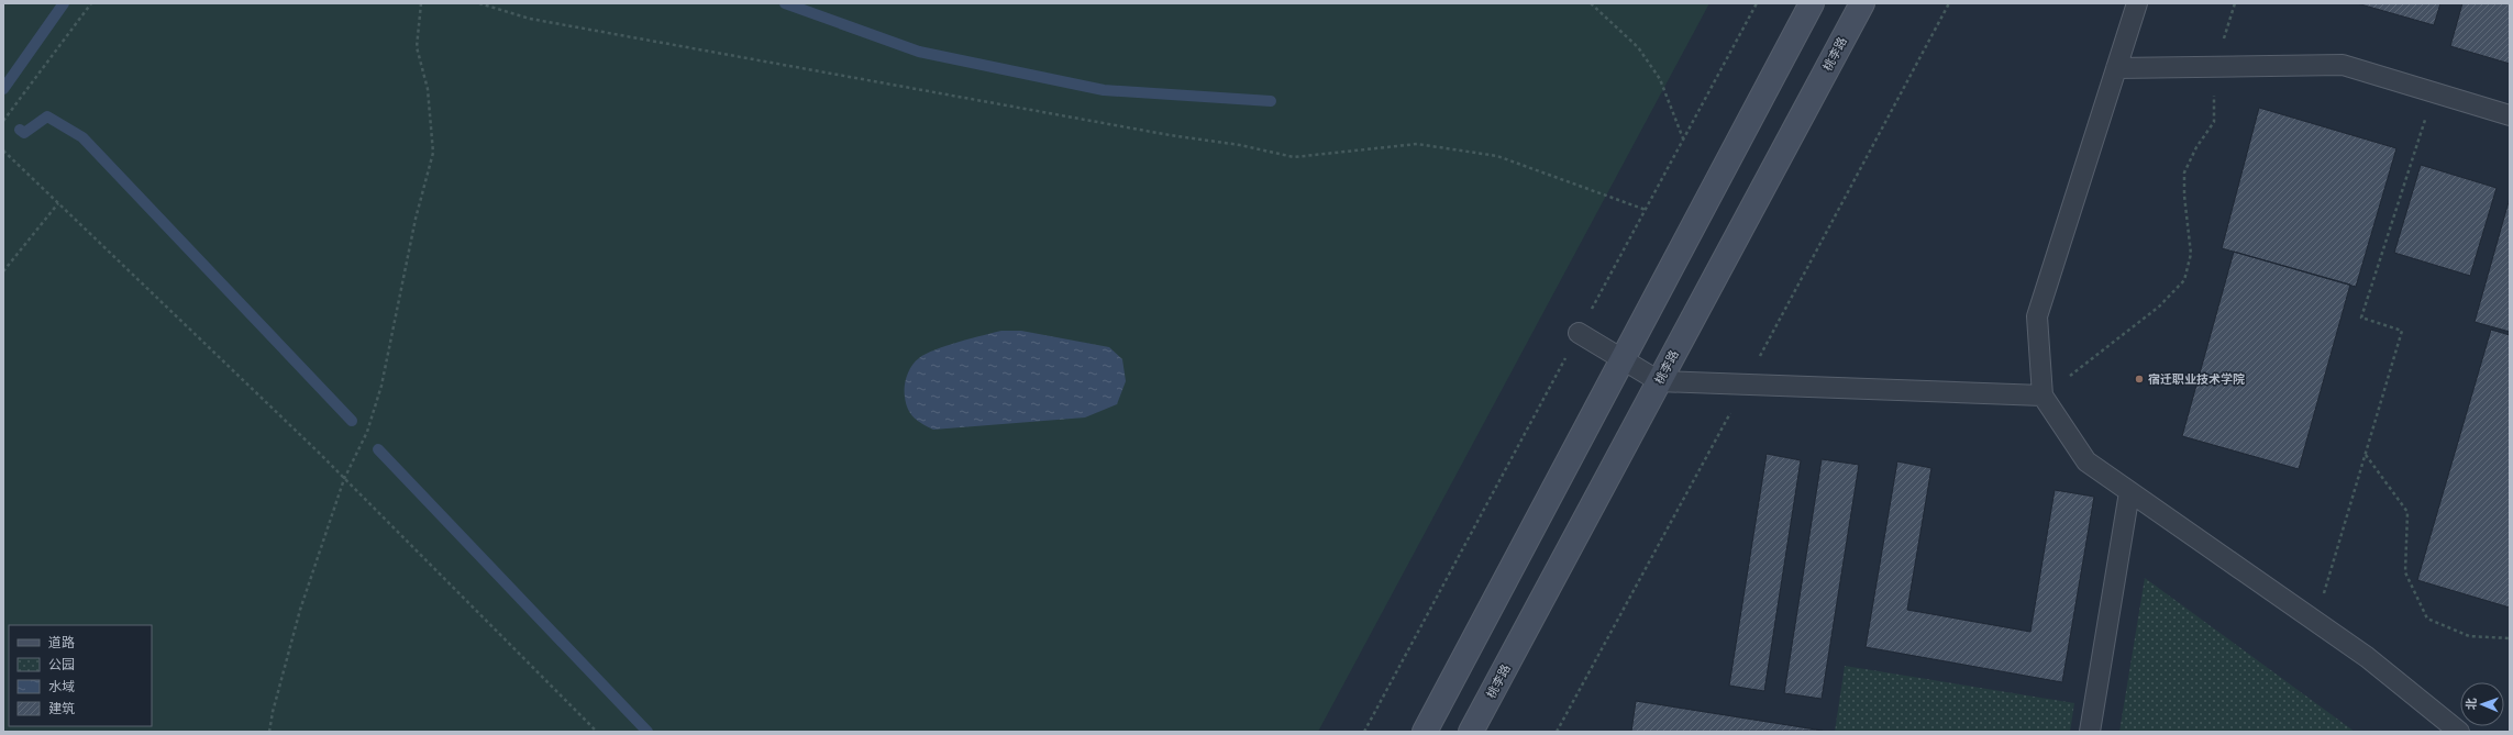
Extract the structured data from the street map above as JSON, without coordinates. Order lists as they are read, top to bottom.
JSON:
{
  "streets": {
    "main road": ["桃李路"]
  },
  "places": ["宿迁职业技术学院"],
  "legend": [
    "道路",
    "公园",
    "水域",
    "建筑"
  ],
  "north": "left"
}
